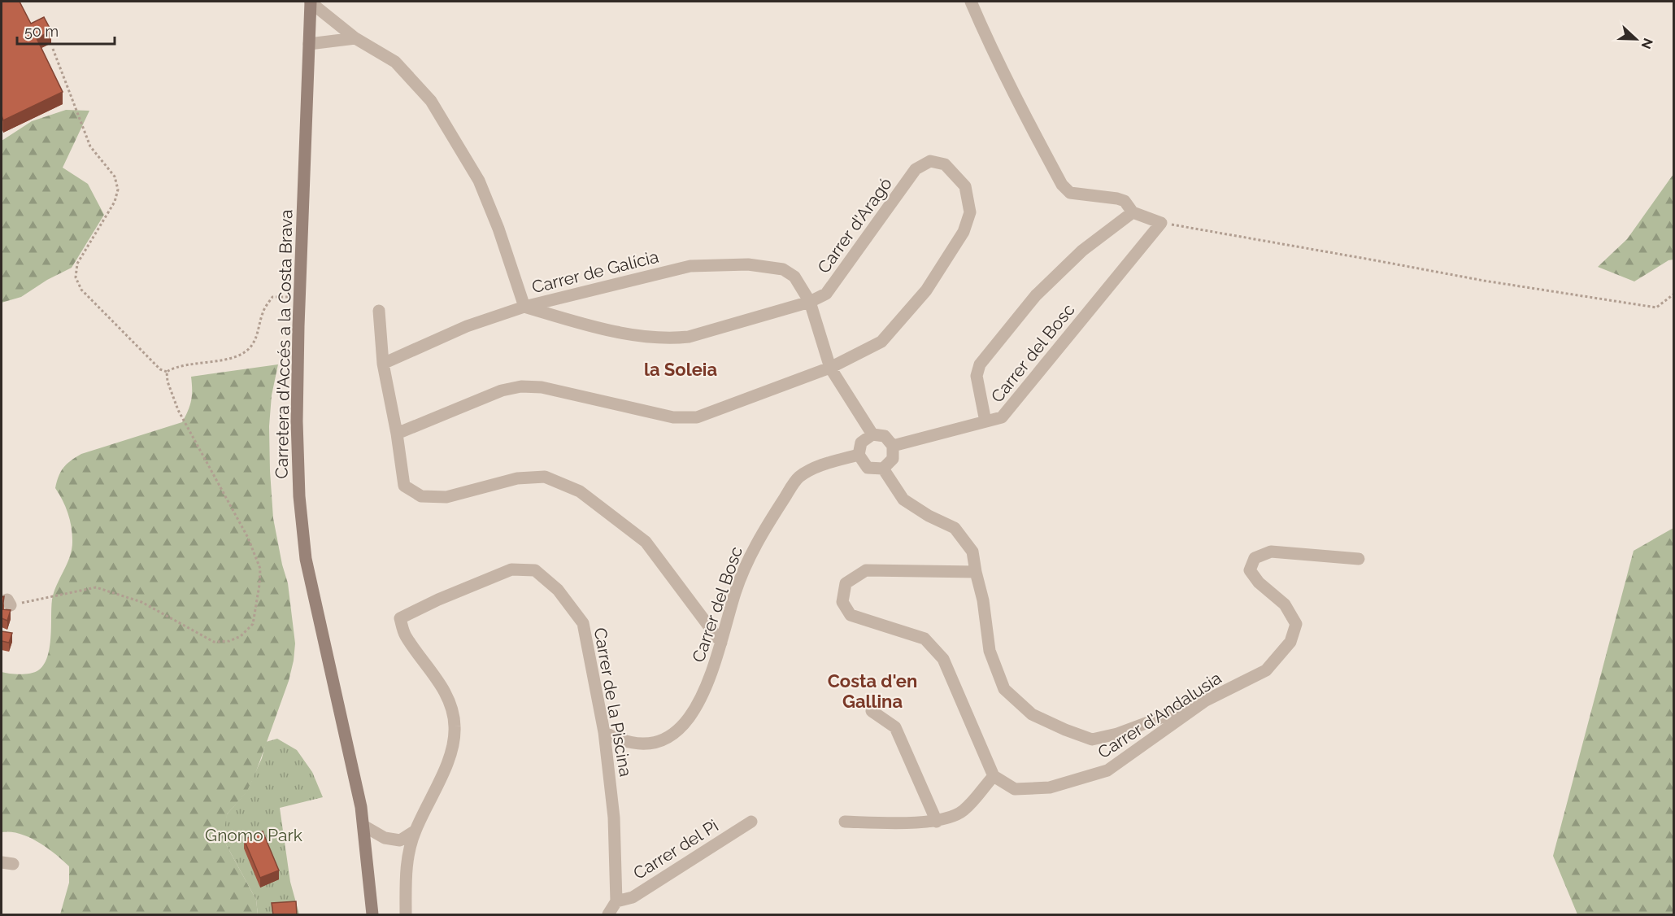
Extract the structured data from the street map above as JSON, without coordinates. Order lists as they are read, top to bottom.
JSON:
{
  "streets": {
    "main road": ["Carretera d'Accés a la Costa Brava"],
    "street": [
      "Carrer d'Aragó",
      "Carrer de Galícia",
      "Carrer del Bosc",
      "Carrer de la Piscina",
      "Carrer d'Andalusia",
      "Carrer del Pi"
    ]
  },
  "crossings": [
    ["Carrer d'Aragó", "Carrer de Galícia"],
    ["Carrer de Galícia", "Carrer del Bosc"],
    ["Carrer del Bosc", "Carrer de la Piscina"],
    ["Carrer de la Piscina", "Carrer del Pi"]
  ],
  "districts": ["la Soleia", "Costa d'en Gallina"],
  "parks": ["Gnomo Park"],
  "scale_bar": "50 m",
  "north": "right"
}
